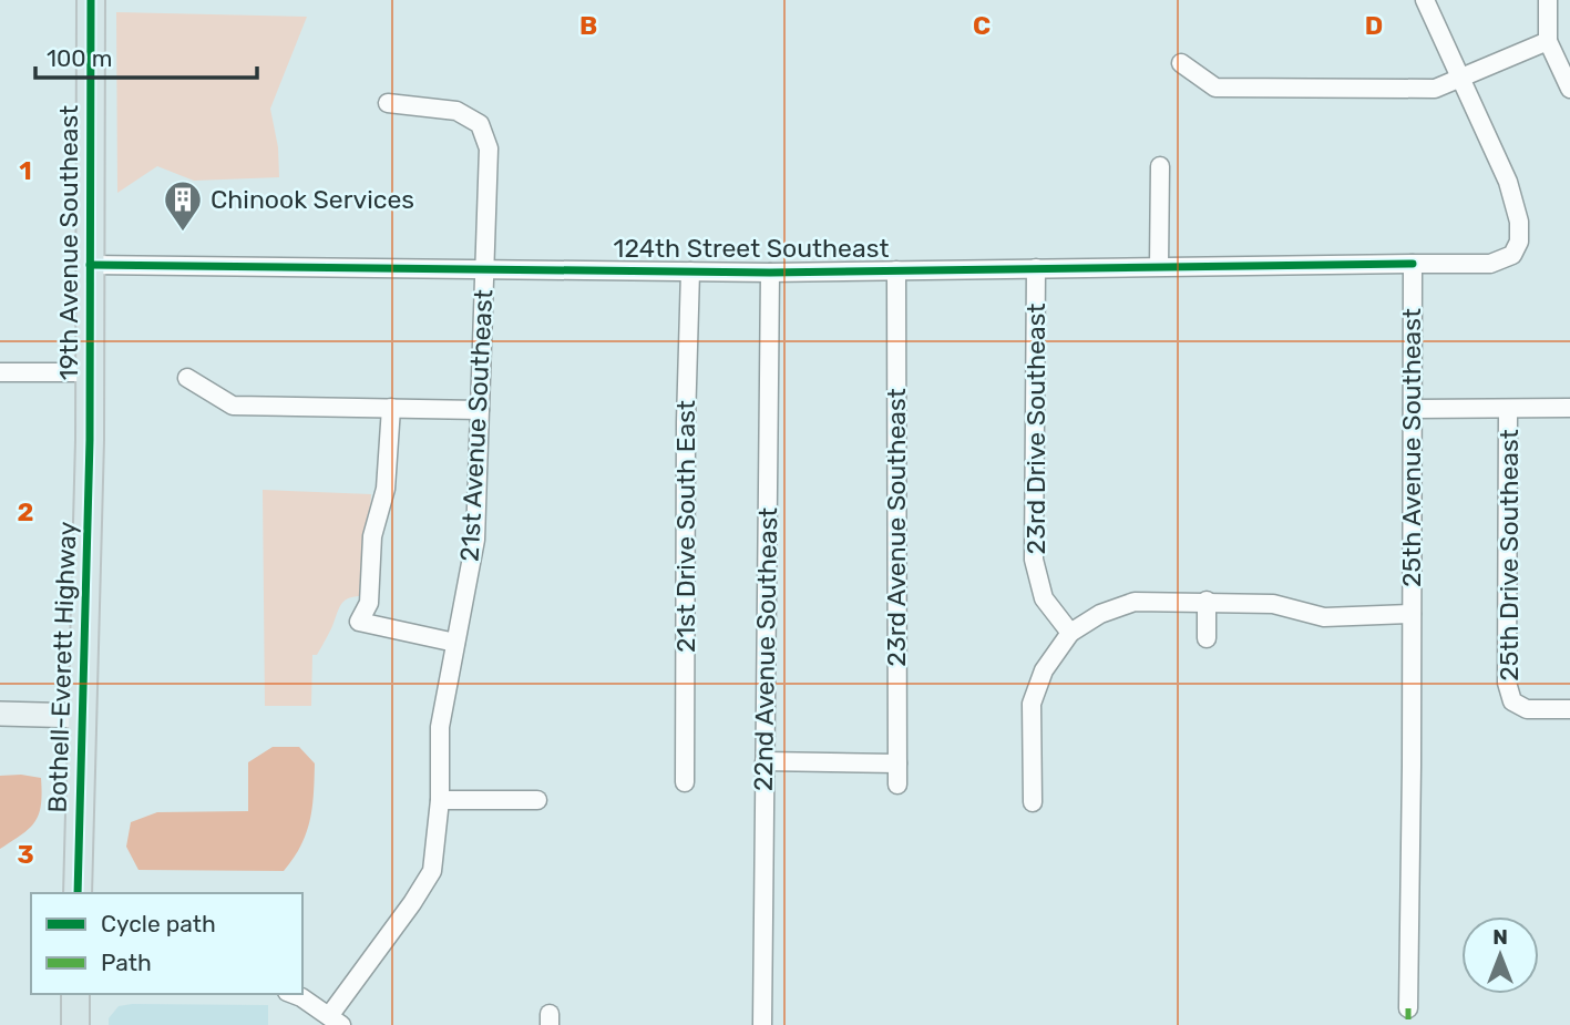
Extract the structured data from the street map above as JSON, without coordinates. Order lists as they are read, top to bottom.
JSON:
{
  "streets": {
    "main road": ["19th Avenue Southeast", "Bothell-Everett Highway"],
    "street": [
      "124th Street Southeast",
      "21st Avenue Southeast",
      "23rd Drive Southeast",
      "25th Avenue Southeast",
      "21st Drive South East",
      "23rd Avenue Southeast",
      "25th Drive Southeast",
      "22nd Avenue Southeast"
    ]
  },
  "crossings": [
    ["19th Avenue Southeast", "124th Street Southeast"],
    ["19th Avenue Southeast", "Bothell-Everett Highway"],
    ["124th Street Southeast", "21st Avenue Southeast"],
    ["124th Street Southeast", "23rd Drive Southeast"],
    ["124th Street Southeast", "25th Avenue Southeast"],
    ["124th Street Southeast", "21st Drive South East"],
    ["124th Street Southeast", "23rd Avenue Southeast"],
    ["124th Street Southeast", "22nd Avenue Southeast"]
  ],
  "places": {
    "building": ["Chinook Services"]
  },
  "legend": ["Cycle path", "Path"],
  "scale_bar": "100 m",
  "north": "top",
  "grid": {
    "columns": ["B", "C", "D"],
    "rows": ["1", "2", "3"]
  }
}
